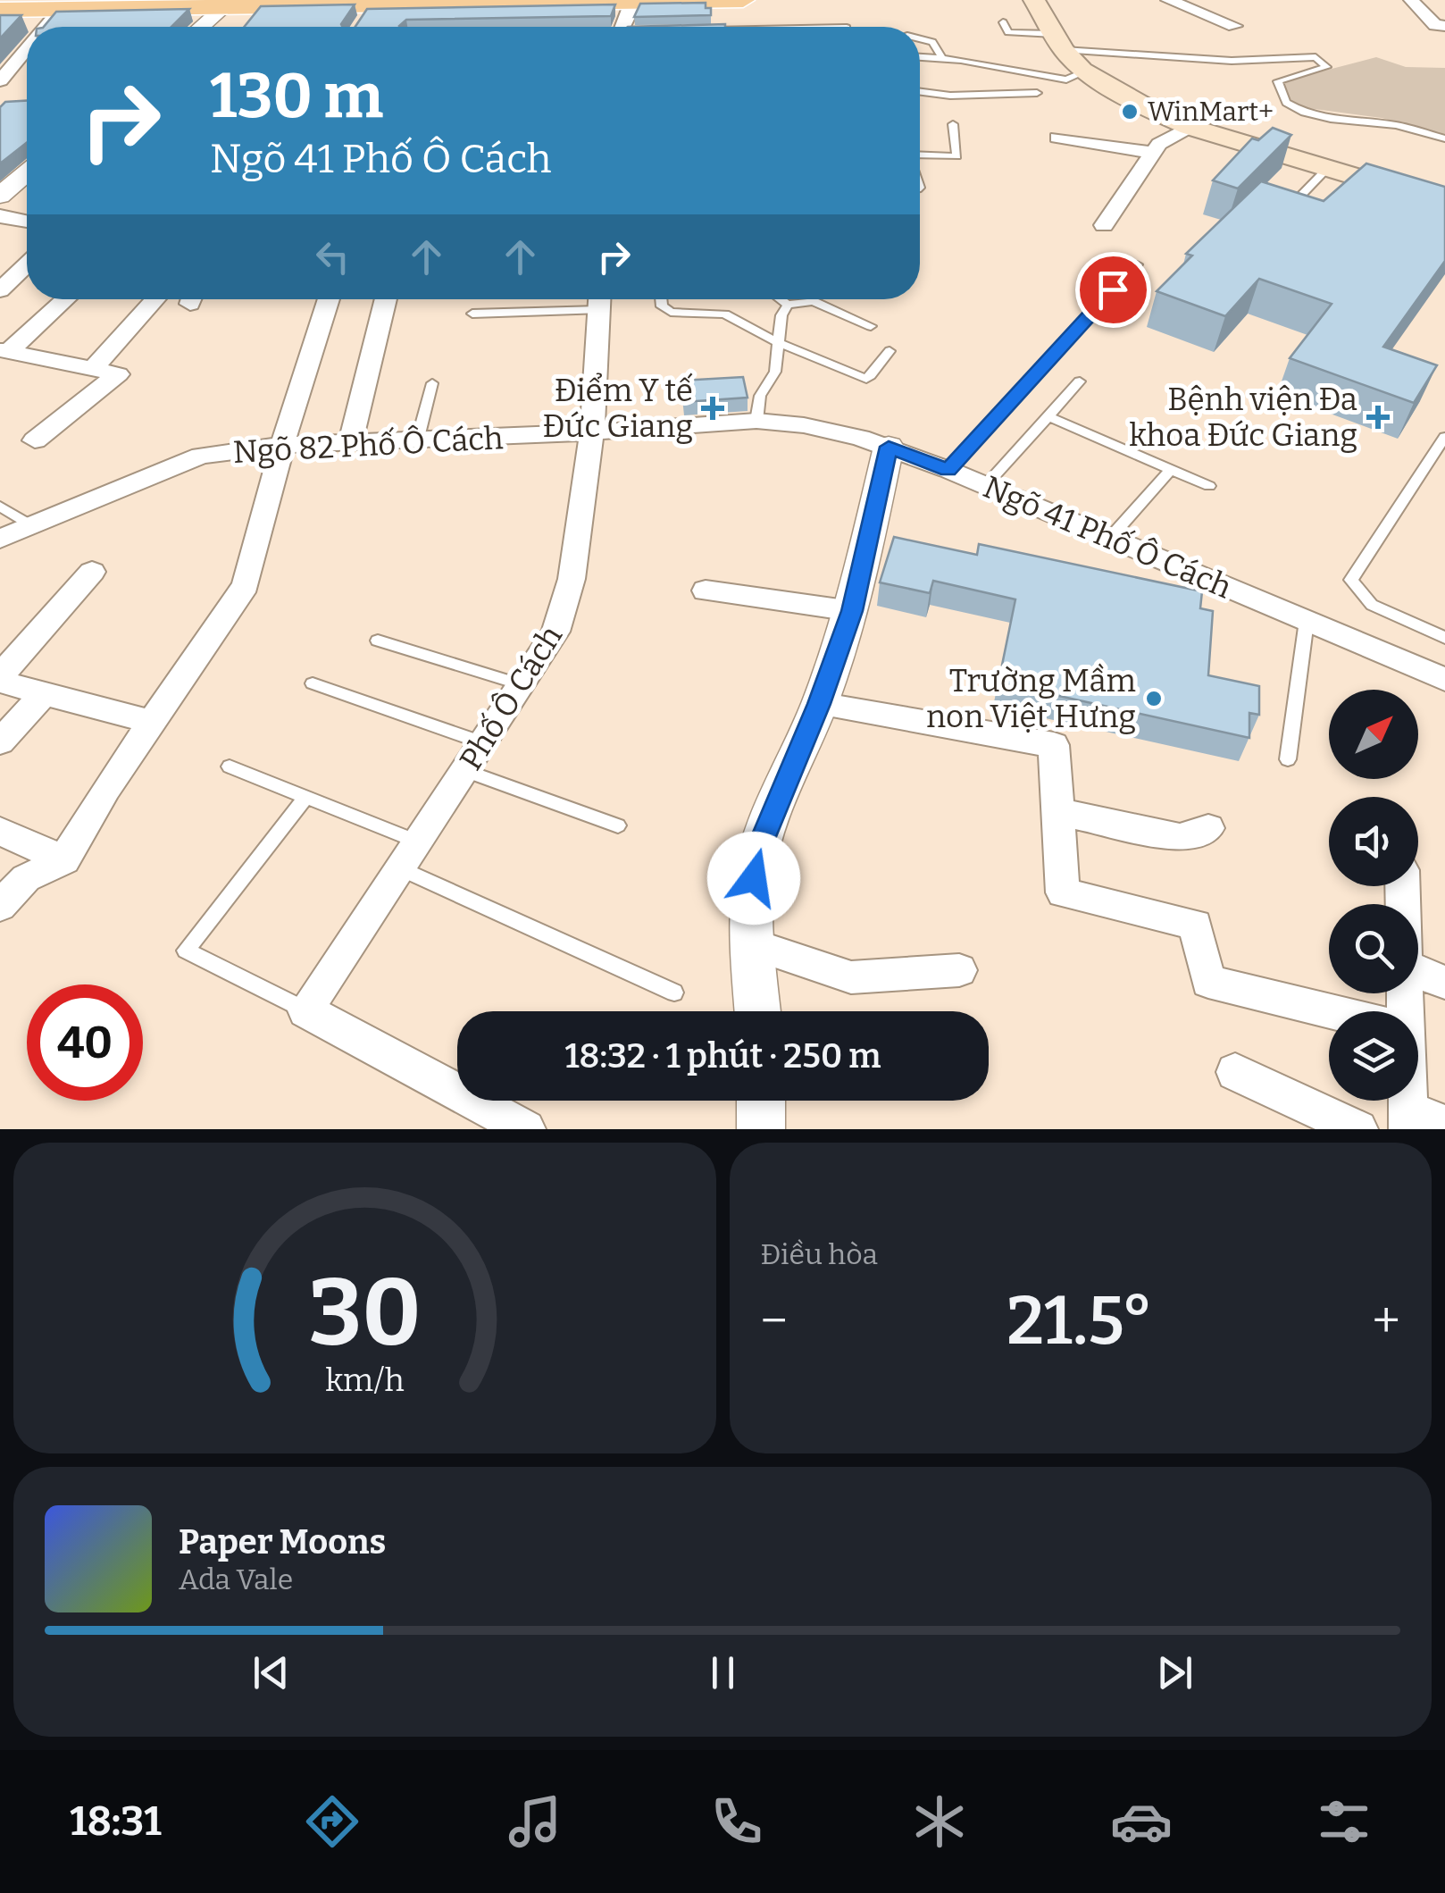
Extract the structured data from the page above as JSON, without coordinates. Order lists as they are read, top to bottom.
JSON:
{
  "streets": {
    "street": ["Ngõ 82 Phố Ô Cách", "Ngõ 41 Phố Ô Cách", "Phố Ô Cách"]
  },
  "crossings": [
    ["Ngõ 82 Phố Ô Cách", "Ngõ 41 Phố Ô Cách"],
    ["Ngõ 82 Phố Ô Cách", "Phố Ô Cách"],
    ["Ngõ 41 Phố Ô Cách", "Phố Ô Cách"]
  ],
  "places": {
    "other": ["WinMart+", "Trường Mầm non Việt Hưng"],
    "health": ["Điểm Y tế Đức Giang", "Bệnh viện Đa khoa Đức Giang"]
  },
  "north": "top right",
  "page": {
    "turn": ["130 m", "Ngõ 41 Phố Ô Cách"],
    "limit": "40",
    "trip": "18:32 · 1 phút · 250 m",
    "tile": "Điều hòa",
    "heat": ["−", "21.5°", "+"],
    "song": ["Paper Moons", "Ada Vale"],
    "tabs": "18:31",
    "gauge": ["30", "km/h"]
  }
}
